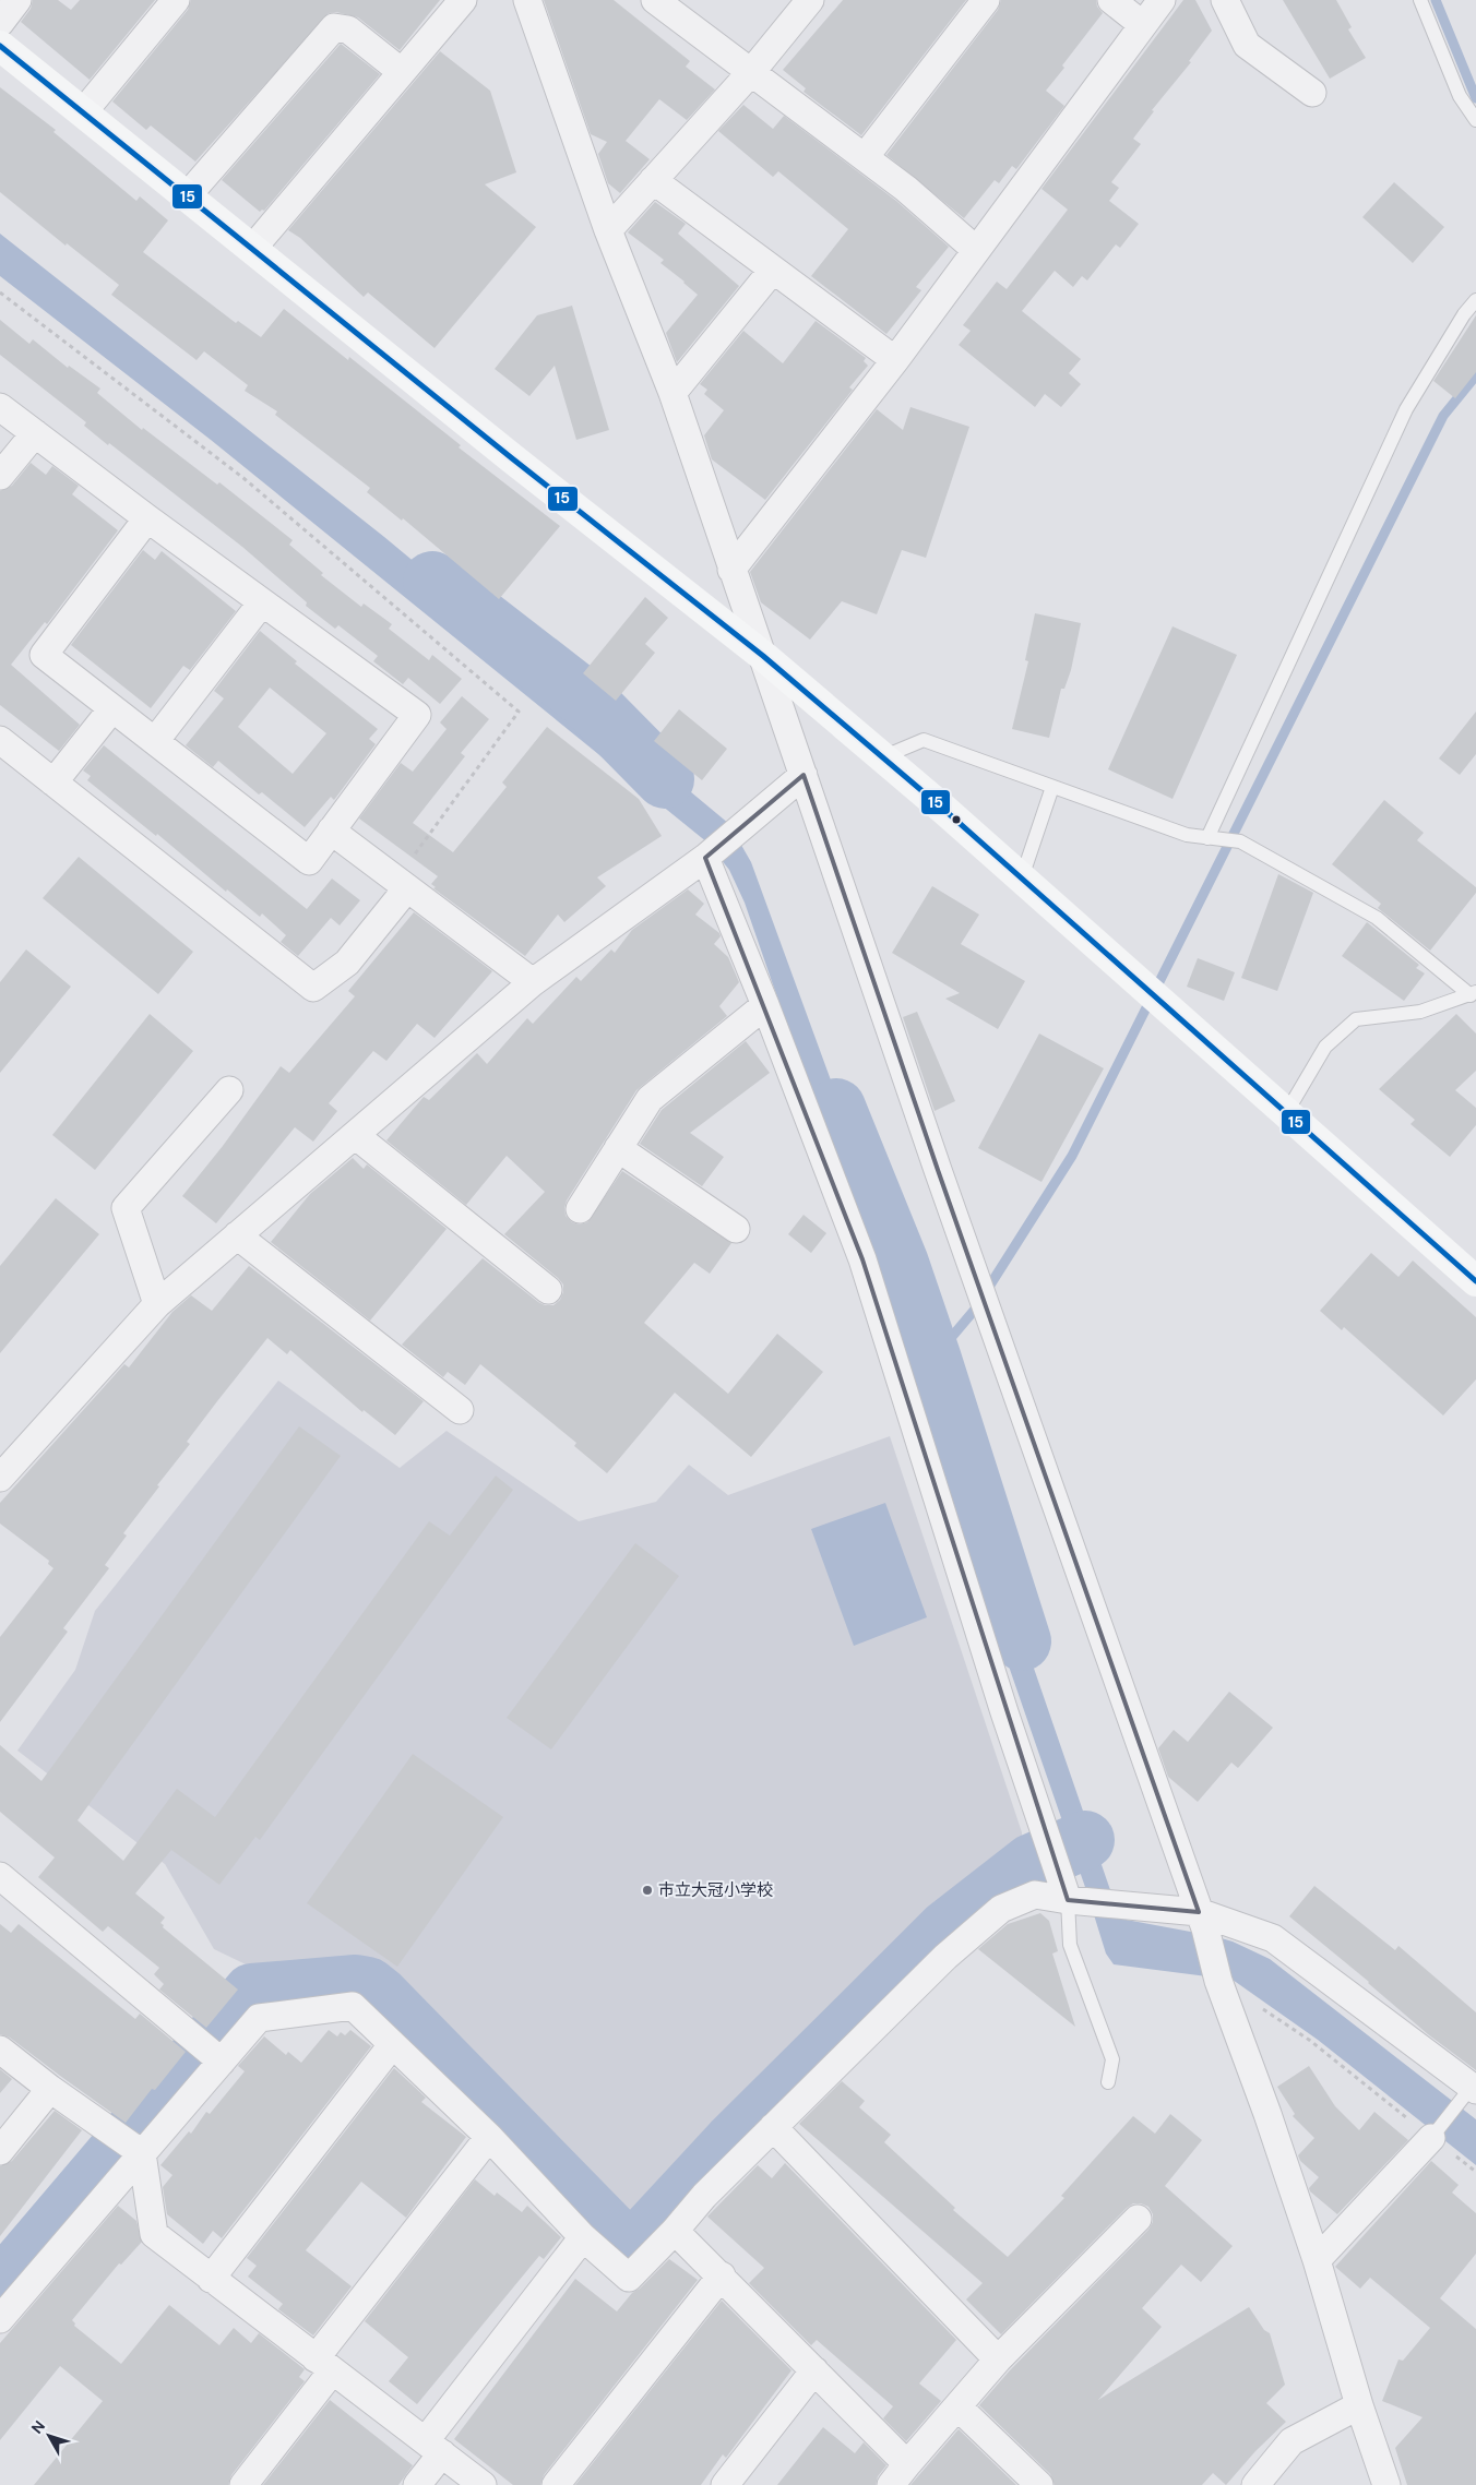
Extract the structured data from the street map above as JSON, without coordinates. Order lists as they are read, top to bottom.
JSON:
{
  "places": ["市立大冠小学校"],
  "lines": ["transit line 15"],
  "north": "top left"
}
